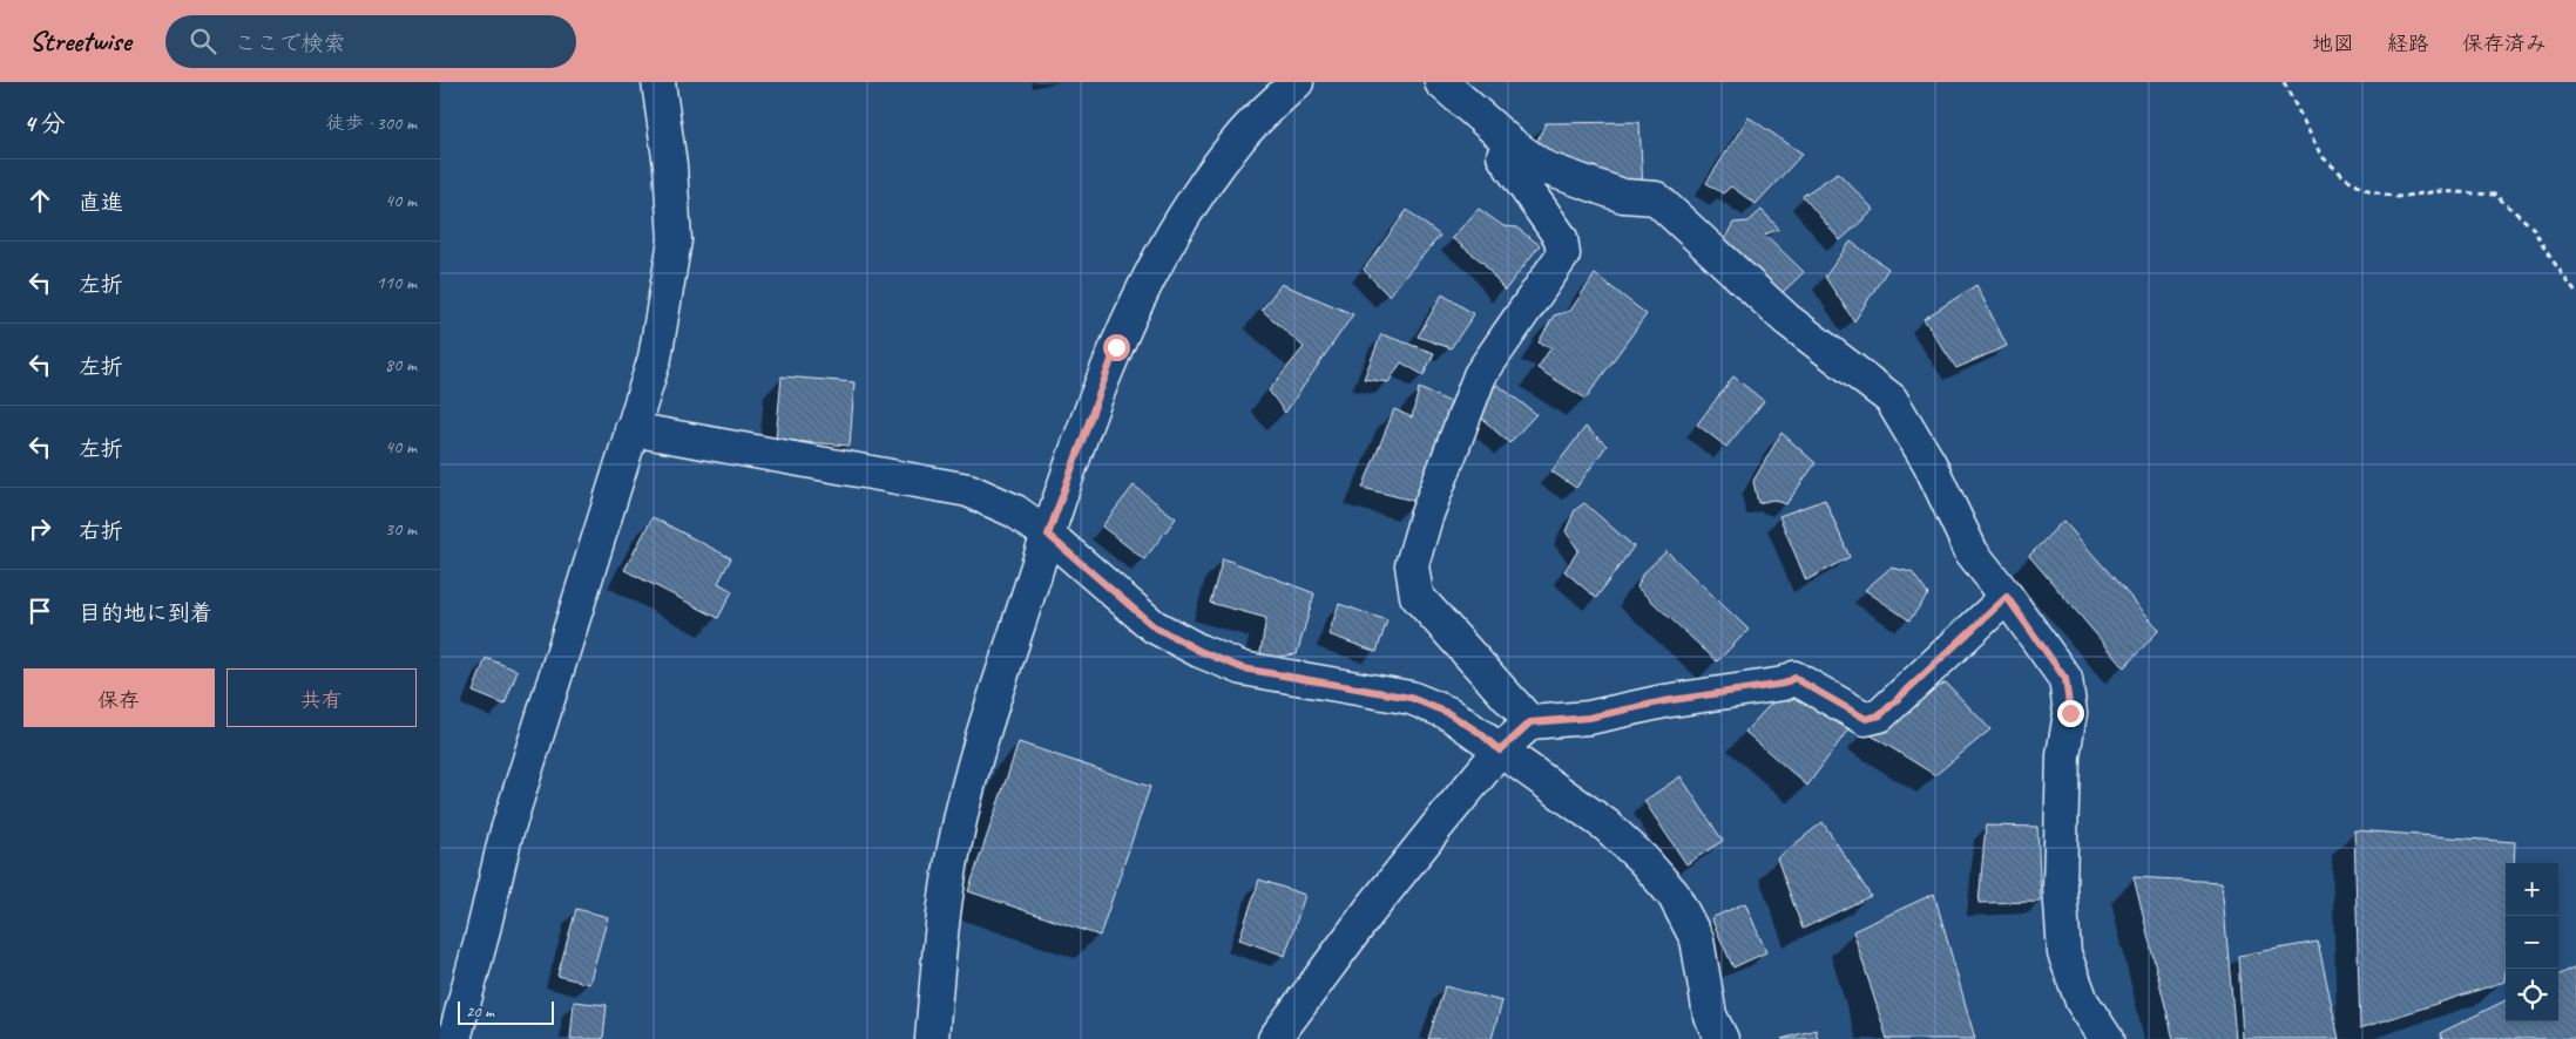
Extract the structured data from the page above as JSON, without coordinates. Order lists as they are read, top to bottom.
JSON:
{
  "scale_bar": "20 m",
  "page": {
    "header": "Streetwise",
    "search": "ここで検索",
    "nav": ["地図", "経路", "保存済み"],
    "heading": ["4 分", "徒歩 · 300 m"],
    "list": [
      ["直進", "40 m"],
      ["左折", "110 m"],
      ["左折", "80 m"],
      ["左折", "40 m"],
      ["右折", "30 m"],
      "目的地に到着"
    ],
    "buttons": ["保存", "共有"],
    "map_buttons": ["+", "−"],
    "scale": "20 m"
  }
}
